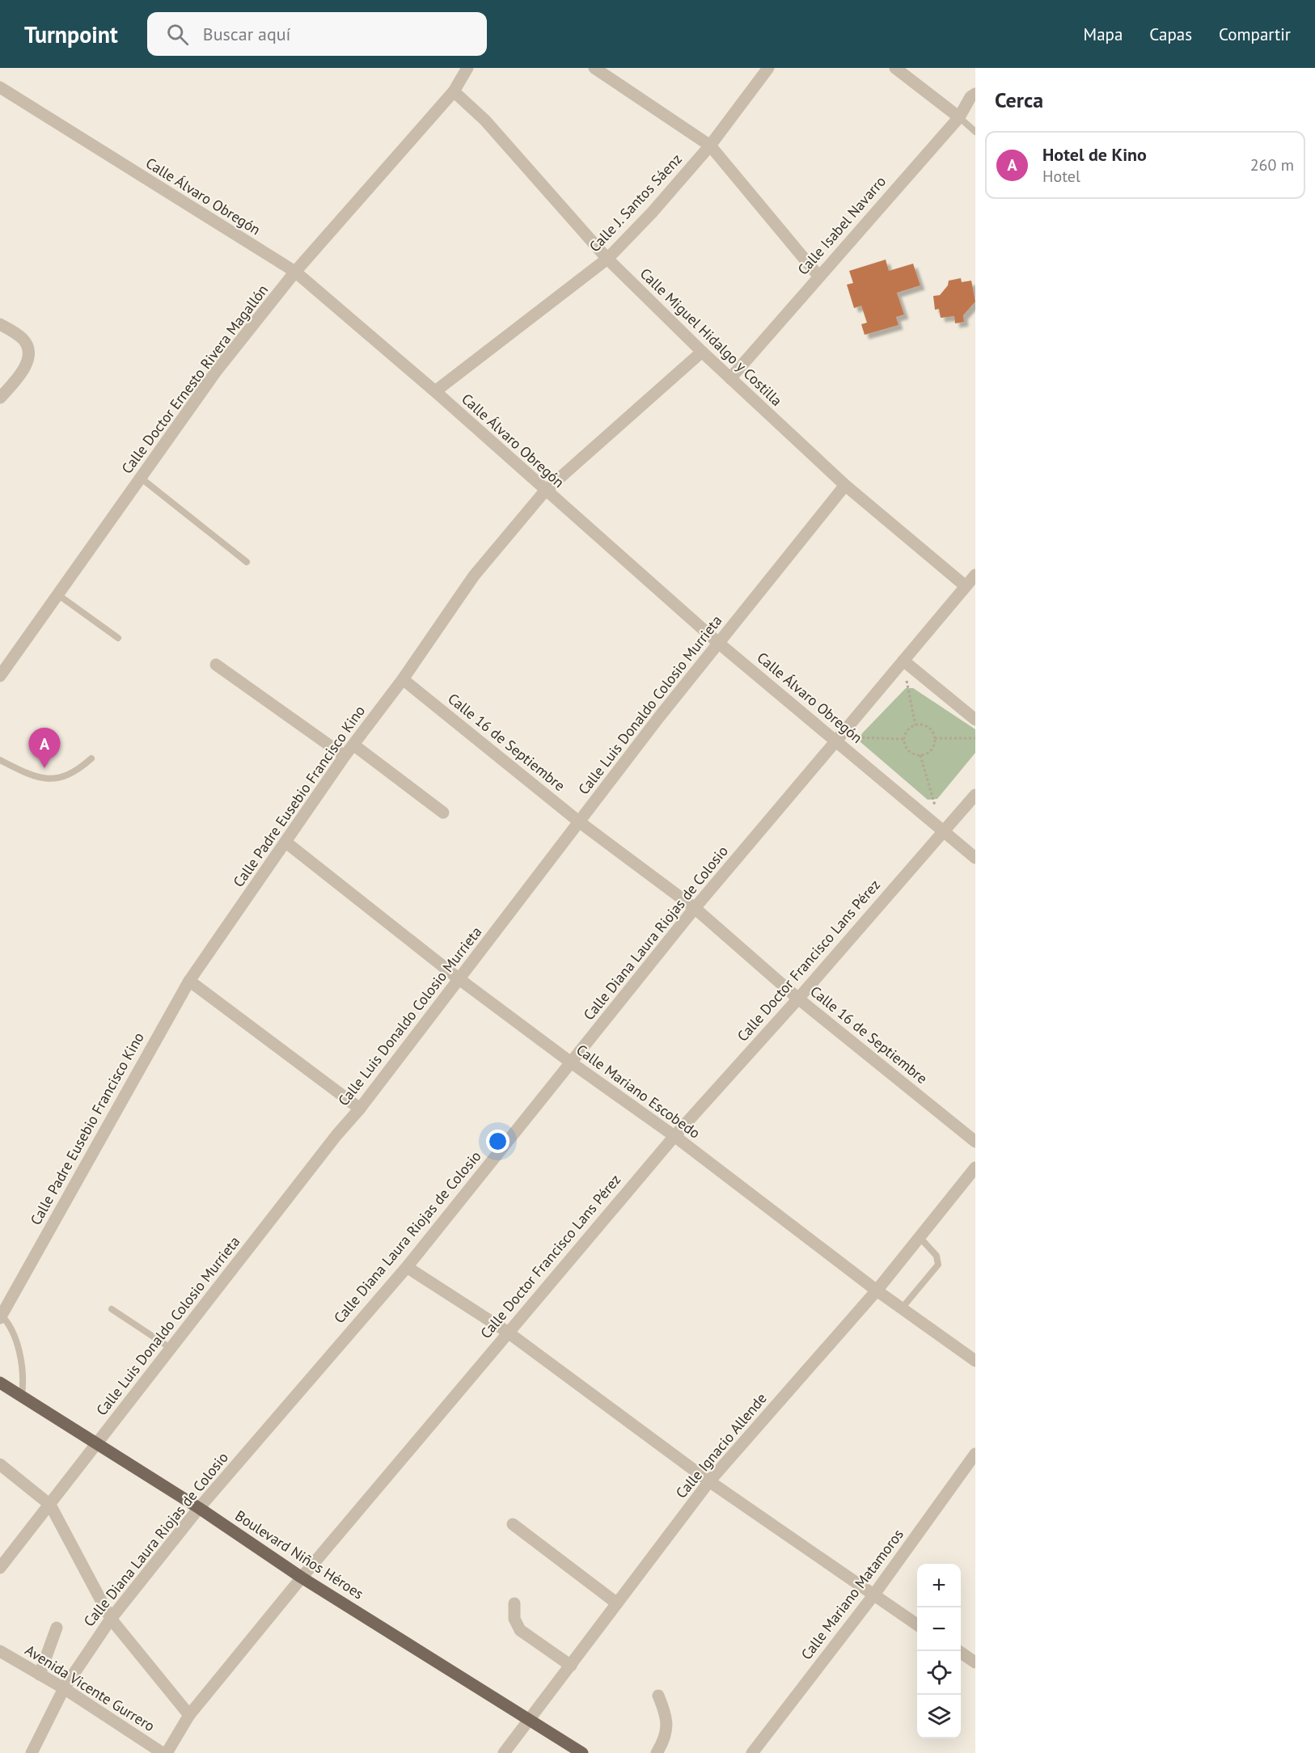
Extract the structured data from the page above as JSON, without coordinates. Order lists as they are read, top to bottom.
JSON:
{
  "streets": {
    "main road": ["Boulevard Niños Héroes"],
    "street": [
      "Calle Álvaro Obregón",
      "Calle J. Santos Sáenz",
      "Calle Isabel Navarro",
      "Calle Miguel Hidalgo y Costilla",
      "Calle Doctor Ernesto Rivera Magallón",
      "Calle Luis Donaldo Colosio Murrieta",
      "Calle 16 de Septiembre",
      "Calle Padre Eusebio Francisco Kino",
      "Calle Diana Laura Riojas de Colosio",
      "Calle Doctor Francisco Lans Pérez",
      "Calle Mariano Escobedo",
      "Calle Ignacio Allende",
      "Calle Mariano Matamoros",
      "Avenida Vicente Gurrero"
    ]
  },
  "crossings": [
    ["Calle Álvaro Obregón", "Calle J. Santos Sáenz"],
    ["Calle Álvaro Obregón", "Calle Doctor Ernesto Rivera Magallón"],
    ["Calle Álvaro Obregón", "Calle Luis Donaldo Colosio Murrieta"],
    ["Calle Álvaro Obregón", "Calle Padre Eusebio Francisco Kino"],
    ["Calle Álvaro Obregón", "Calle Diana Laura Riojas de Colosio"],
    ["Calle Álvaro Obregón", "Calle Doctor Francisco Lans Pérez"],
    ["Calle J. Santos Sáenz", "Calle Miguel Hidalgo y Costilla"],
    ["Calle Isabel Navarro", "Calle Miguel Hidalgo y Costilla"],
    ["Calle Miguel Hidalgo y Costilla", "Calle Doctor Ernesto Rivera Magallón"],
    ["Calle Miguel Hidalgo y Costilla", "Calle Luis Donaldo Colosio Murrieta"],
    ["Calle Miguel Hidalgo y Costilla", "Calle Padre Eusebio Francisco Kino"],
    ["Calle Miguel Hidalgo y Costilla", "Calle Diana Laura Riojas de Colosio"],
    ["Calle Luis Donaldo Colosio Murrieta", "Calle 16 de Septiembre"],
    ["Calle Luis Donaldo Colosio Murrieta", "Calle Mariano Escobedo"],
    ["Calle Luis Donaldo Colosio Murrieta", "Boulevard Niños Héroes"],
    ["Calle 16 de Septiembre", "Calle Padre Eusebio Francisco Kino"],
    ["Calle 16 de Septiembre", "Calle Diana Laura Riojas de Colosio"],
    ["Calle 16 de Septiembre", "Calle Doctor Francisco Lans Pérez"],
    ["Calle Padre Eusebio Francisco Kino", "Calle Mariano Escobedo"],
    ["Calle Diana Laura Riojas de Colosio", "Calle Mariano Escobedo"],
    ["Calle Diana Laura Riojas de Colosio", "Boulevard Niños Héroes"],
    ["Calle Diana Laura Riojas de Colosio", "Avenida Vicente Gurrero"],
    ["Calle Doctor Francisco Lans Pérez", "Calle Mariano Escobedo"],
    ["Calle Doctor Francisco Lans Pérez", "Boulevard Niños Héroes"],
    ["Calle Doctor Francisco Lans Pérez", "Avenida Vicente Gurrero"],
    ["Calle Mariano Escobedo", "Calle Ignacio Allende"],
    ["Calle Ignacio Allende", "Boulevard Niños Héroes"]
  ],
  "page": {
    "header": "Turnpoint",
    "search": "Buscar aquí",
    "nav": ["Mapa", "Capas", "Compartir"],
    "heading": "Cerca",
    "list": [
      {
        "mark": "A",
        "name": "Hotel de Kino",
        "note": "Hotel",
        "value": "260 m"
      }
    ],
    "pins": "A",
    "map_buttons": ["+", "−"]
  }
}
